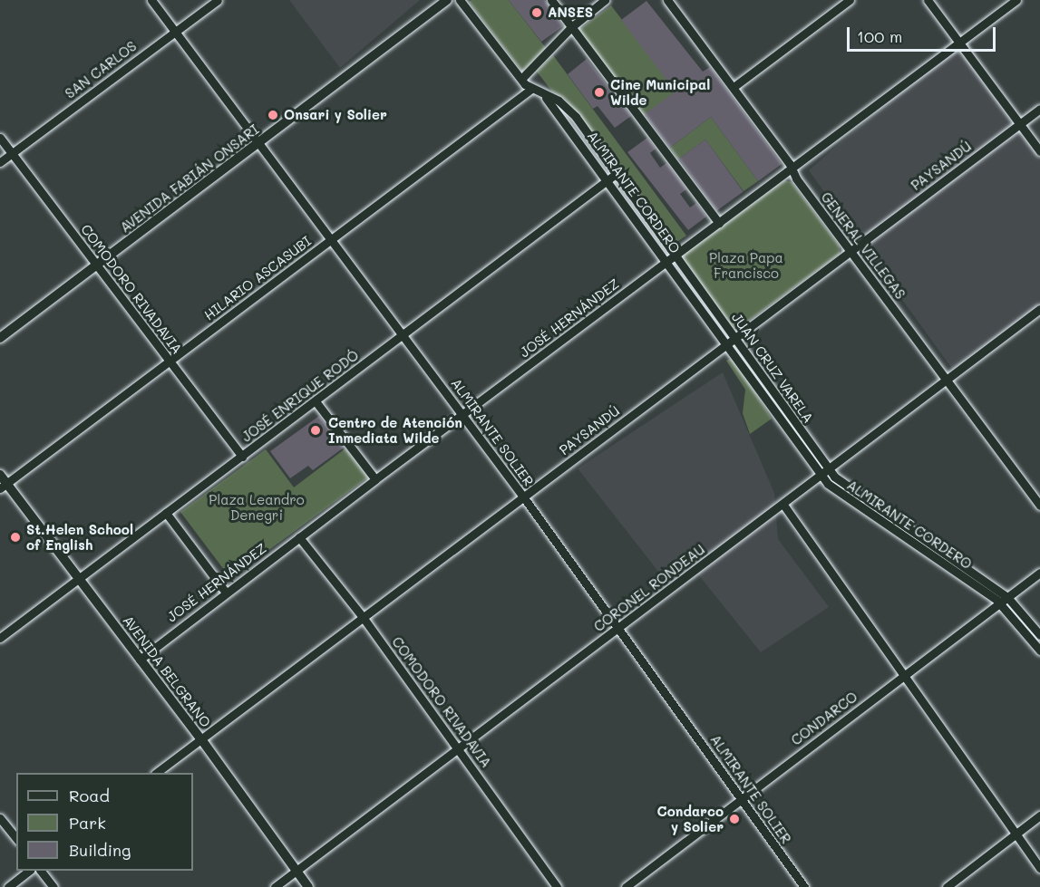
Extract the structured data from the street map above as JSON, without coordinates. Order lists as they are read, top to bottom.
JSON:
{
  "streets": {
    "street": [
      "SAN CARLOS",
      "PAYSANDÚ",
      "AVENIDA FABIÁN ONSARI",
      "ALMIRANTE CORDERO",
      "GENERAL VILLEGAS",
      "HILARIO ASCASUBI",
      "COMODORO RIVADAVIA",
      "JOSÉ HERNÁNDEZ",
      "JUAN CRUZ VARELA",
      "JOSÉ ENRIQUE RODÓ",
      "ALMIRANTE SOLIER",
      "CORONEL RONDEAU",
      "AVENIDA BELGRANO",
      "CONDARCO"
    ]
  },
  "crossings": [
    ["SAN CARLOS", "COMODORO RIVADAVIA"],
    ["SAN CARLOS", "ALMIRANTE SOLIER"],
    ["PAYSANDÚ", "ALMIRANTE CORDERO"],
    ["PAYSANDÚ", "GENERAL VILLEGAS"],
    ["PAYSANDÚ", "COMODORO RIVADAVIA"],
    ["PAYSANDÚ", "JUAN CRUZ VARELA"],
    ["PAYSANDÚ", "ALMIRANTE SOLIER"],
    ["PAYSANDÚ", "AVENIDA BELGRANO"],
    ["AVENIDA FABIÁN ONSARI", "COMODORO RIVADAVIA"],
    ["AVENIDA FABIÁN ONSARI", "ALMIRANTE SOLIER"],
    ["ALMIRANTE CORDERO", "JOSÉ HERNÁNDEZ"],
    ["ALMIRANTE CORDERO", "JUAN CRUZ VARELA"],
    ["ALMIRANTE CORDERO", "JOSÉ ENRIQUE RODÓ"],
    ["ALMIRANTE CORDERO", "CORONEL RONDEAU"],
    ["ALMIRANTE CORDERO", "CONDARCO"],
    ["GENERAL VILLEGAS", "JOSÉ HERNÁNDEZ"],
    ["GENERAL VILLEGAS", "CORONEL RONDEAU"],
    ["HILARIO ASCASUBI", "COMODORO RIVADAVIA"],
    ["HILARIO ASCASUBI", "JUAN CRUZ VARELA"],
    ["HILARIO ASCASUBI", "ALMIRANTE SOLIER"],
    ["HILARIO ASCASUBI", "AVENIDA BELGRANO"],
    ["COMODORO RIVADAVIA", "JOSÉ HERNÁNDEZ"],
    ["COMODORO RIVADAVIA", "JOSÉ ENRIQUE RODÓ"],
    ["COMODORO RIVADAVIA", "CORONEL RONDEAU"],
    ["JOSÉ HERNÁNDEZ", "JUAN CRUZ VARELA"],
    ["JOSÉ HERNÁNDEZ", "ALMIRANTE SOLIER"],
    ["JOSÉ HERNÁNDEZ", "AVENIDA BELGRANO"],
    ["JUAN CRUZ VARELA", "JOSÉ ENRIQUE RODÓ"],
    ["JUAN CRUZ VARELA", "CORONEL RONDEAU"],
    ["JOSÉ ENRIQUE RODÓ", "ALMIRANTE SOLIER"],
    ["JOSÉ ENRIQUE RODÓ", "AVENIDA BELGRANO"],
    ["ALMIRANTE SOLIER", "CORONEL RONDEAU"],
    ["ALMIRANTE SOLIER", "CONDARCO"],
    ["CORONEL RONDEAU", "AVENIDA BELGRANO"]
  ],
  "parks": ["Plaza Papa Francisco", "Plaza Leandro Denegri"],
  "places": [
    "ANSES",
    "Cine Municipal Wilde",
    "Onsari y Solier",
    "Centro de Atención Inmediata Wilde",
    "St.Helen School of English",
    "Condarco y Solier"
  ],
  "legend": ["Road", "Park", "Building"],
  "scale_bar": "100 m"
}
